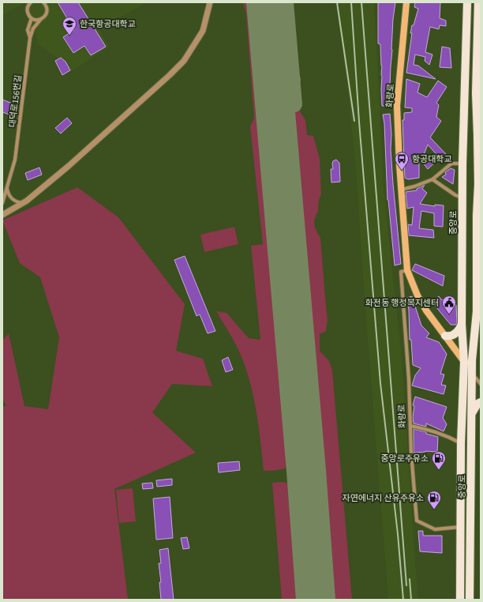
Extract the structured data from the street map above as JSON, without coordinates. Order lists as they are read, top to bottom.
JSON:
{
  "streets": {
    "main road": ["화랑로", "중앙로"],
    "street": ["대덕로156번길"]
  },
  "crossings": [
    ["화랑로", "중앙로"]
  ],
  "places": {
    "school or university": ["한국항공대학교"],
    "bus stop": ["항공대학교"],
    "public building": ["화전동 행정복지센터"],
    "fuel station": ["중앙로주유소", "자연에너지 산유주유소"]
  }
}
